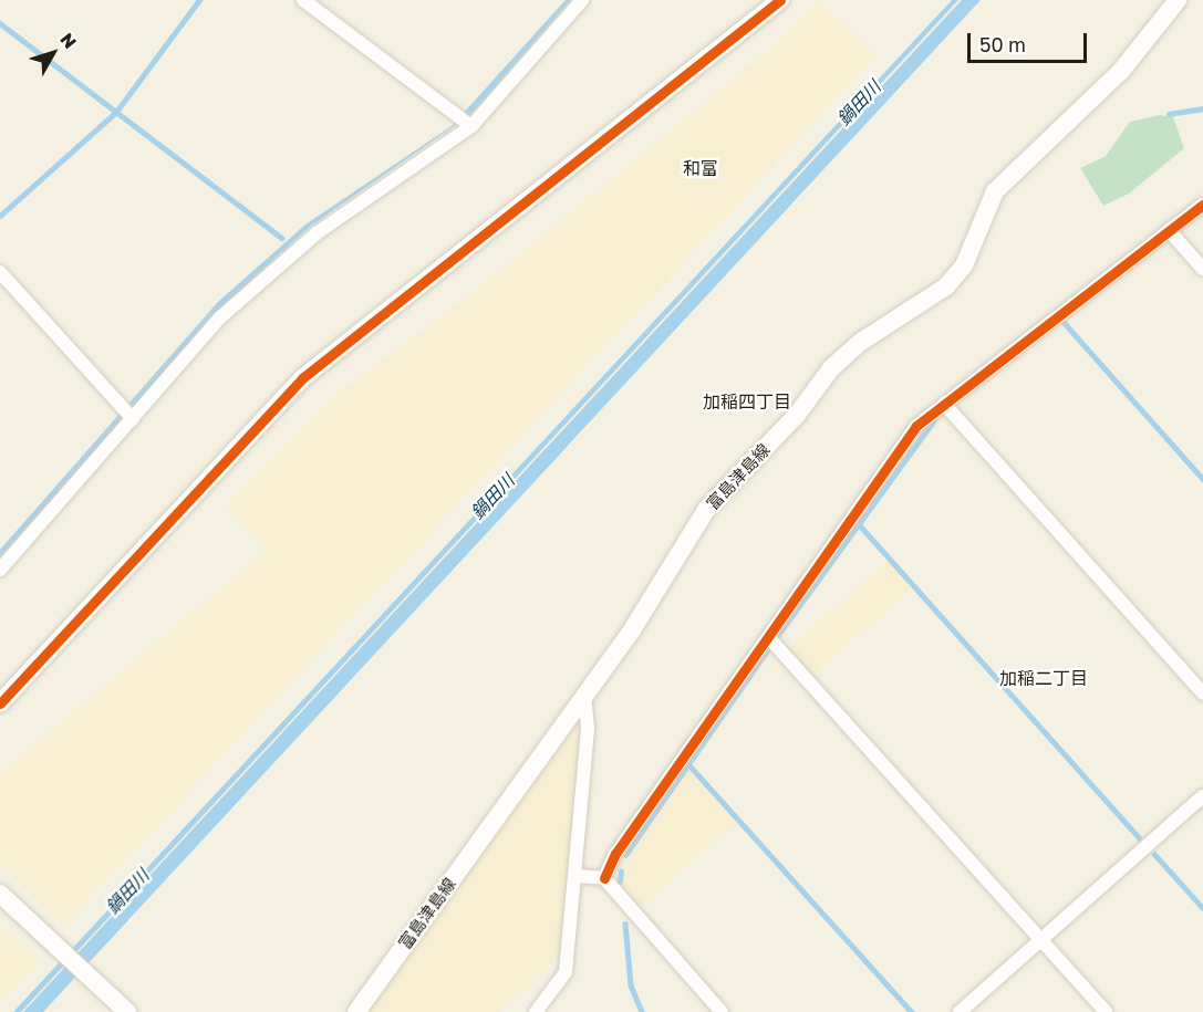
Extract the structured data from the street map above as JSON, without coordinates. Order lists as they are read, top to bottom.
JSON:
{
  "streets": {
    "main road": ["富島津島線"]
  },
  "districts": ["和富", "加稲四丁目", "加稲二丁目"],
  "water": ["鍋田川"],
  "scale_bar": "50 m",
  "north": "top right"
}
